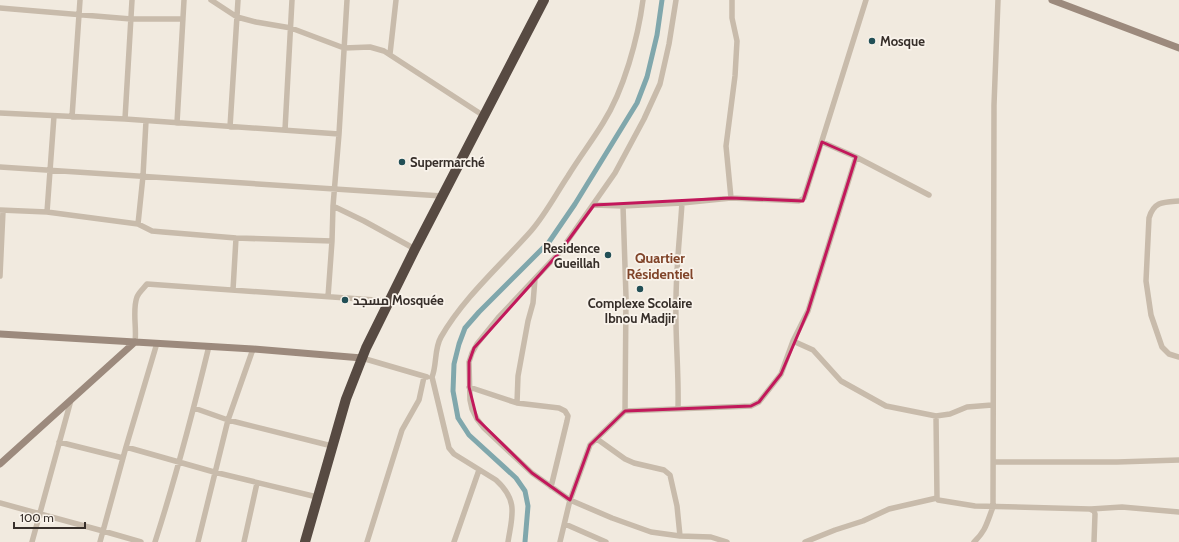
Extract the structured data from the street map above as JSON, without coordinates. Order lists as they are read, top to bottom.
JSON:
{
  "districts": ["Quartier Résidentiel"],
  "places": [
    "Mosque",
    "Supermarché",
    "Residence Gueillah",
    "Complexe Scolaire Ibnou Madjir",
    "مسجد Mosquée"
  ],
  "scale_bar": "100 m"
}
